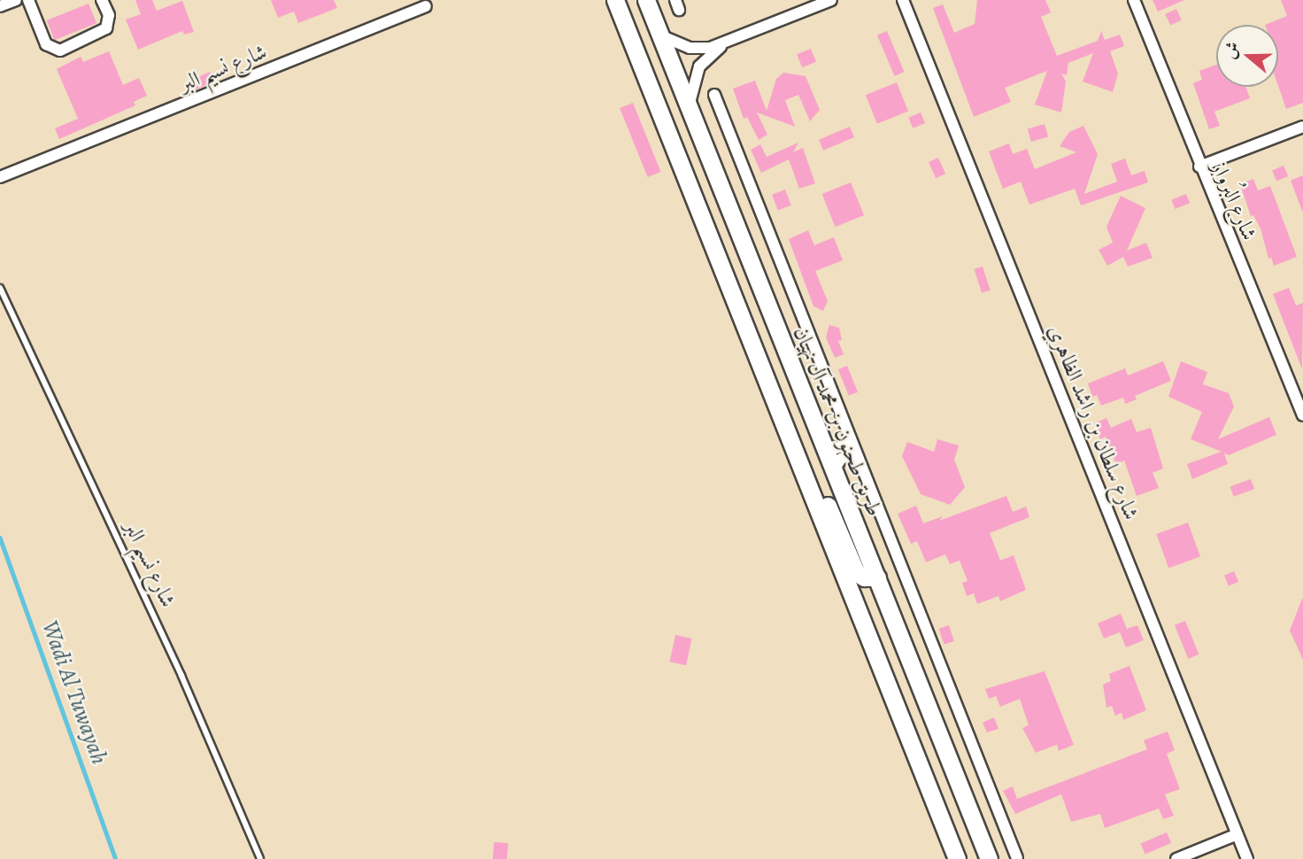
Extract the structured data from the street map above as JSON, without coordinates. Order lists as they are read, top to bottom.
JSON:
{
  "streets": {
    "main road": ["طريق طحنون بن محمد آل نهيان"],
    "street": ["شارع نسيم البر", "شارع البُرواز", "شارع سلطان بن راشد الظاهري"]
  },
  "water": ["Wadi Al Tuwayah"],
  "north": "left"
}
